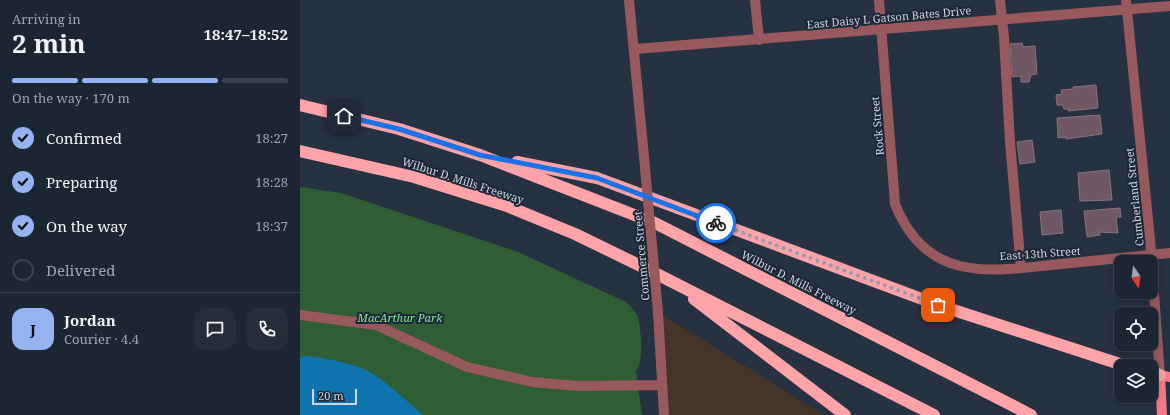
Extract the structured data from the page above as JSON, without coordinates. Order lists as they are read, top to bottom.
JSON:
{
  "streets": {
    "highway": ["Wilbur D. Mills Freeway"],
    "main road": ["Cumberland Street"],
    "street": [
      "East Daisy L Gatson Bates Drive",
      "Rock Street",
      "East 13th Street",
      "Commerce Street"
    ]
  },
  "crossings": [
    ["East Daisy L Gatson Bates Drive", "Rock Street"],
    ["East Daisy L Gatson Bates Drive", "Cumberland Street"],
    ["East Daisy L Gatson Bates Drive", "Commerce Street"],
    ["Rock Street", "East 13th Street"],
    ["Cumberland Street", "East 13th Street"]
  ],
  "parks": ["MacArthur Park"],
  "scale_bar": "20 m",
  "north": "bottom",
  "page": {
    "heading": ["2 min", "Arriving in", "18:47–18:52"],
    "panel": ["Jordan", "Courier · 4.4"],
    "bar": "On the way · 170 m",
    "list": [
      ["Confirmed", "18:27"],
      ["Preparing", "18:28"],
      ["On the way", "18:37"],
      "Delivered"
    ],
    "round": "J",
    "scale": "20 m"
  }
}
